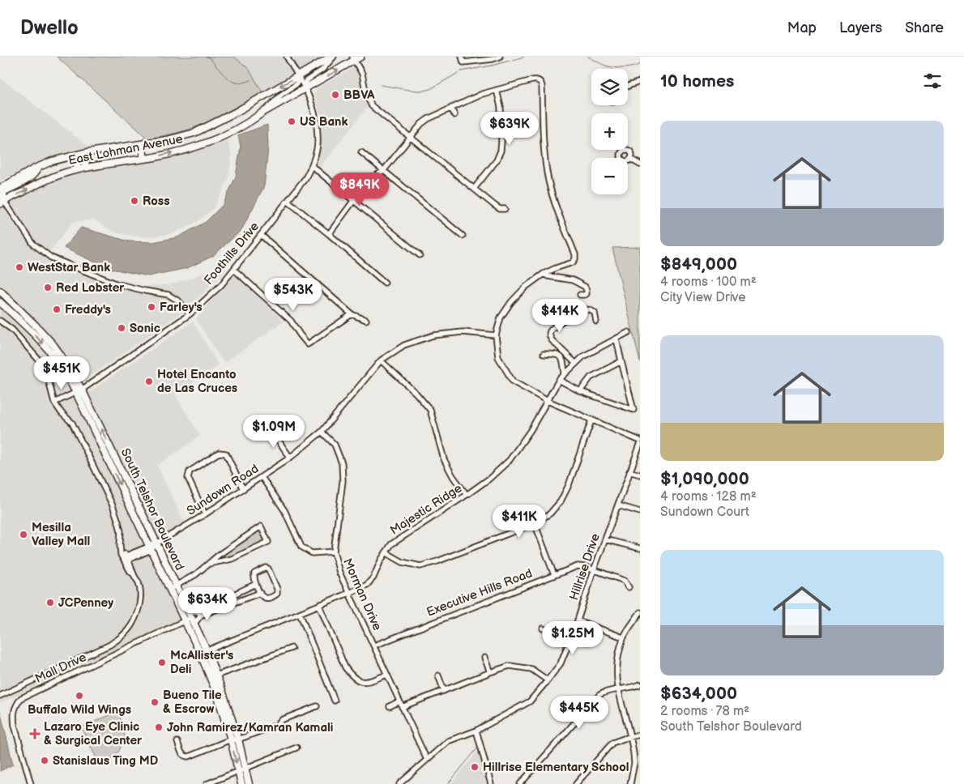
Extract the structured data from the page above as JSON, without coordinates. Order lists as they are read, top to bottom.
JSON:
{
  "streets": {
    "main road": ["East Lohman Avenue", "South Telshor Boulevard"],
    "street": [
      "Foothills Drive",
      "Sundown Road",
      "Majestic Ridge",
      "Hillrise Drive",
      "Executive Hills Road",
      "Morman Drive",
      "Mall Drive"
    ]
  },
  "crossings": [
    ["East Lohman Avenue", "Foothills Drive"],
    ["Foothills Drive", "South Telshor Boulevard"],
    ["Sundown Road", "South Telshor Boulevard"],
    ["Sundown Road", "Morman Drive"],
    ["South Telshor Boulevard", "Majestic Ridge"],
    ["South Telshor Boulevard", "Mall Drive"],
    ["Majestic Ridge", "Morman Drive"],
    ["Hillrise Drive", "Executive Hills Road"],
    ["Hillrise Drive", "Morman Drive"],
    ["Executive Hills Road", "Morman Drive"]
  ],
  "places": {
    "other": [
      "BBVA",
      "US Bank",
      "Ross",
      "WestStar Bank",
      "Red Lobster",
      "Farley's",
      "Freddy's",
      "Sonic",
      "Hotel Encanto de Las Cruces",
      "Mesilla Valley Mall",
      "JCPenney",
      "McAllister's Deli",
      "Buffalo Wild Wings",
      "Bueno Tile & Escrow",
      "John Ramirez/Kamran Kamali",
      "Stanislaus Ting MD",
      "Hillrise Elementary School"
    ],
    "health": ["Lazaro Eye Clinic & Surgical Center"]
  },
  "page": {
    "header": "Dwello",
    "nav": ["Map", "Layers", "Share"],
    "heading": "10 homes",
    "map_buttons": ["+", "−"],
    "list": [
      {
        "name": "$849,000",
        "note": "4 rooms · 100 m² · City View Drive"
      },
      {
        "name": "$1,090,000",
        "note": "4 rooms · 128 m² · Sundown Court"
      },
      {
        "name": "$634,000",
        "note": "2 rooms · 78 m² · South Telshor Boulevard"
      }
    ],
    "price": [
      "$639K",
      "$849K",
      "$543K",
      "$414K",
      "$451K",
      "$1.09M",
      "$411K",
      "$634K",
      "$1.25M",
      "$445K"
    ]
  }
}
